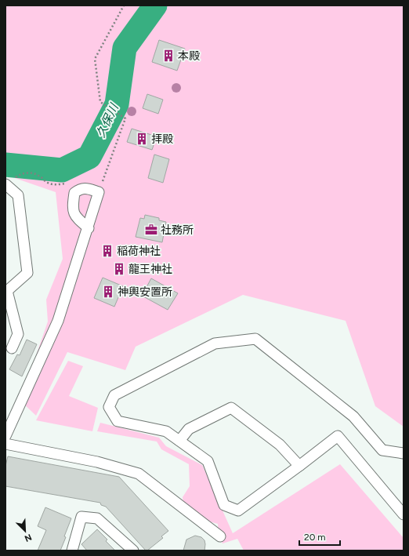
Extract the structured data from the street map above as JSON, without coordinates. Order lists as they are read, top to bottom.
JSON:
{
  "water": ["久保川"],
  "places": {
    "building": [
      "本殿",
      "拝殿",
      "稲荷神社",
      "龍王神社",
      "神輿安置所"
    ],
    "office": ["社務所"]
  },
  "scale_bar": "20 m",
  "north": "bottom right"
}
